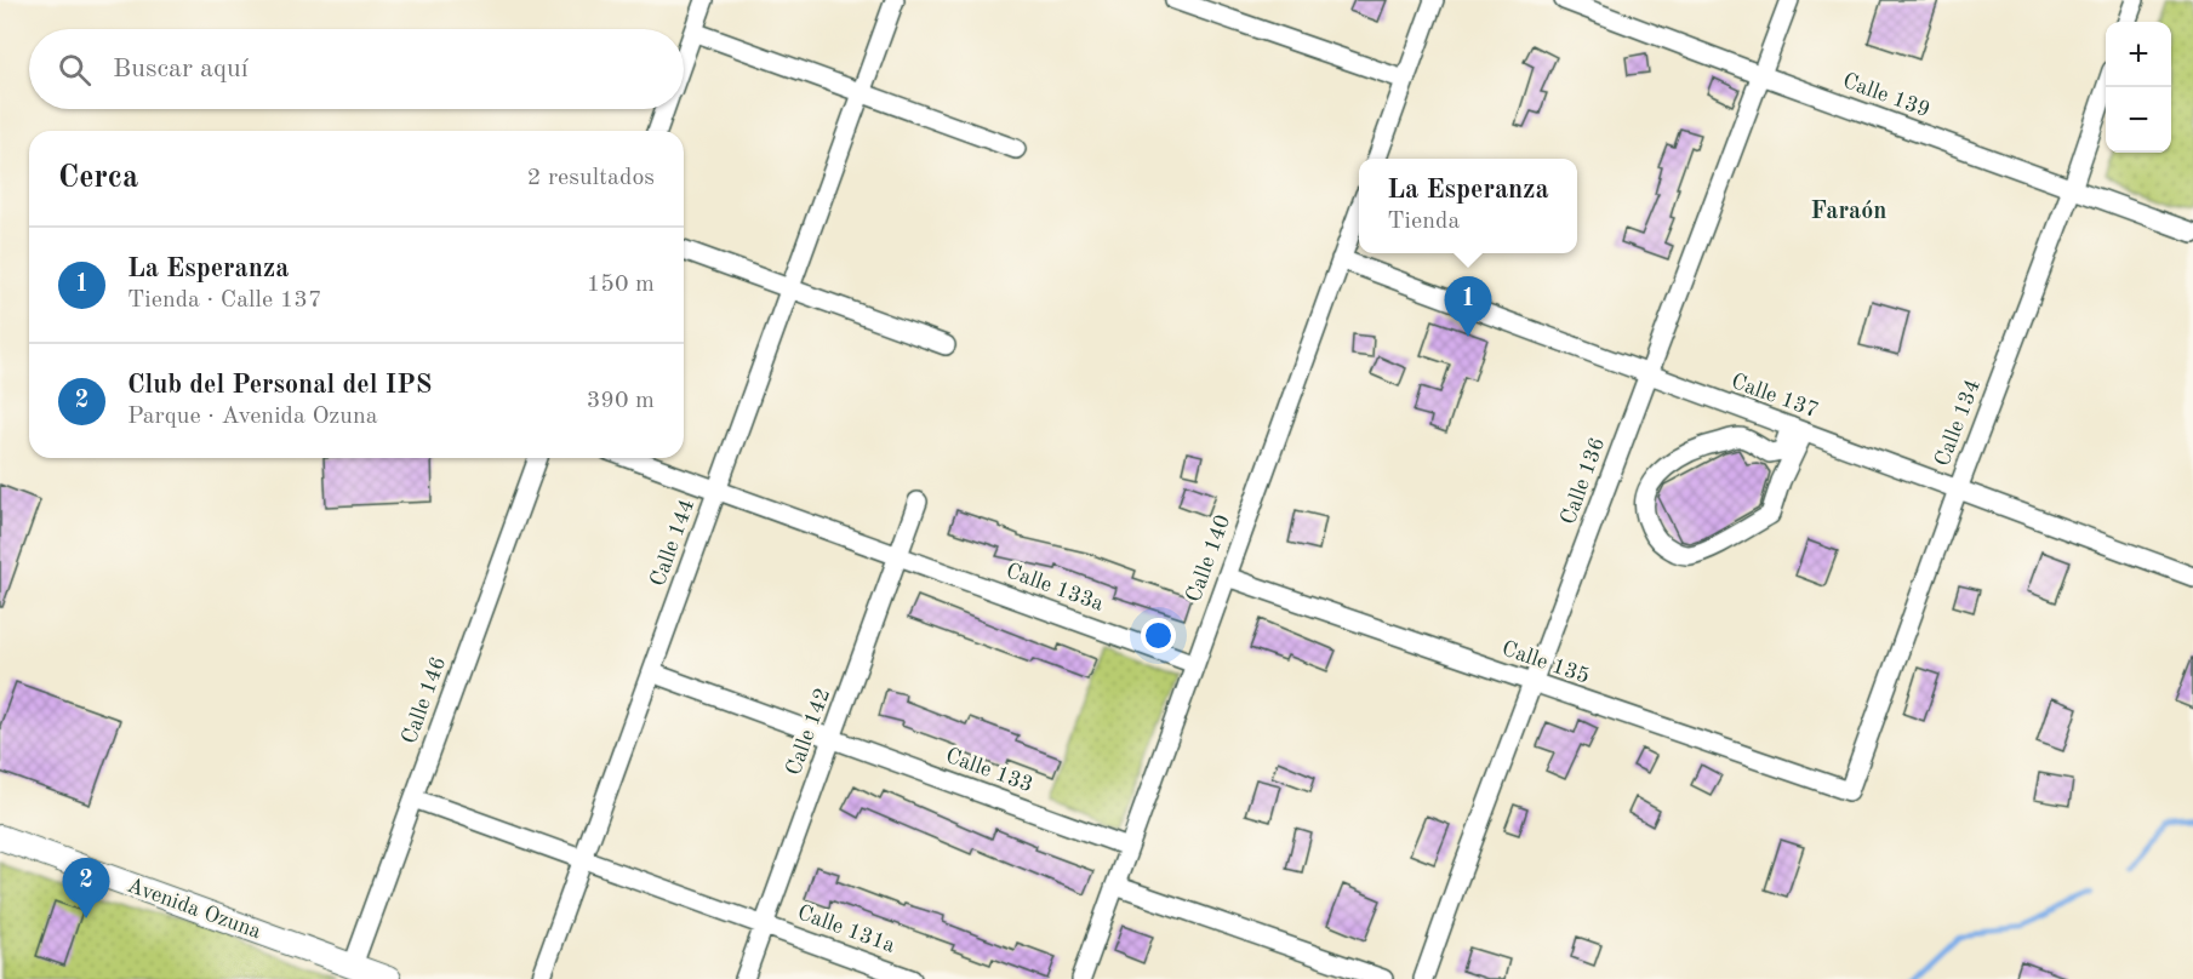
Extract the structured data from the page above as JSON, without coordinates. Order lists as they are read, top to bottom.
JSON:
{
  "streets": {
    "main road": ["Avenida Ozuna"],
    "street": [
      "Calle 139",
      "Calle 137",
      "Calle 134",
      "Calle 136",
      "Calle 144",
      "Calle 140",
      "Calle 133a",
      "Calle 135",
      "Calle 146",
      "Calle 142",
      "Calle 133",
      "Calle 131a"
    ]
  },
  "crossings": [
    ["Calle 139", "Calle 134"],
    ["Calle 139", "Calle 136"],
    ["Calle 137", "Calle 134"],
    ["Calle 137", "Calle 136"],
    ["Calle 137", "Calle 140"],
    ["Calle 134", "Calle 135"],
    ["Calle 136", "Calle 135"],
    ["Calle 144", "Calle 133a"],
    ["Calle 144", "Calle 133"],
    ["Calle 144", "Calle 131a"],
    ["Calle 140", "Calle 133a"],
    ["Calle 140", "Calle 135"],
    ["Calle 140", "Calle 133"],
    ["Calle 133a", "Calle 142"],
    ["Calle 146", "Avenida Ozuna"],
    ["Calle 146", "Calle 131a"],
    ["Calle 142", "Calle 133"],
    ["Calle 142", "Calle 131a"]
  ],
  "districts": ["Faraón"],
  "page": {
    "map_buttons": ["+", "−"],
    "search": "Buscar aquí",
    "heading": ["Cerca", "2 resultados"],
    "popup": ["La Esperanza", "Tienda"],
    "list": [
      {
        "mark": "1",
        "name": "La Esperanza",
        "note": "Tienda · Calle 137",
        "value": "150 m"
      },
      {
        "mark": "2",
        "name": "Club del Personal del IPS",
        "note": "Parque · Avenida Ozuna",
        "value": "390 m"
      }
    ],
    "pins": ["1", "2"]
  }
}
